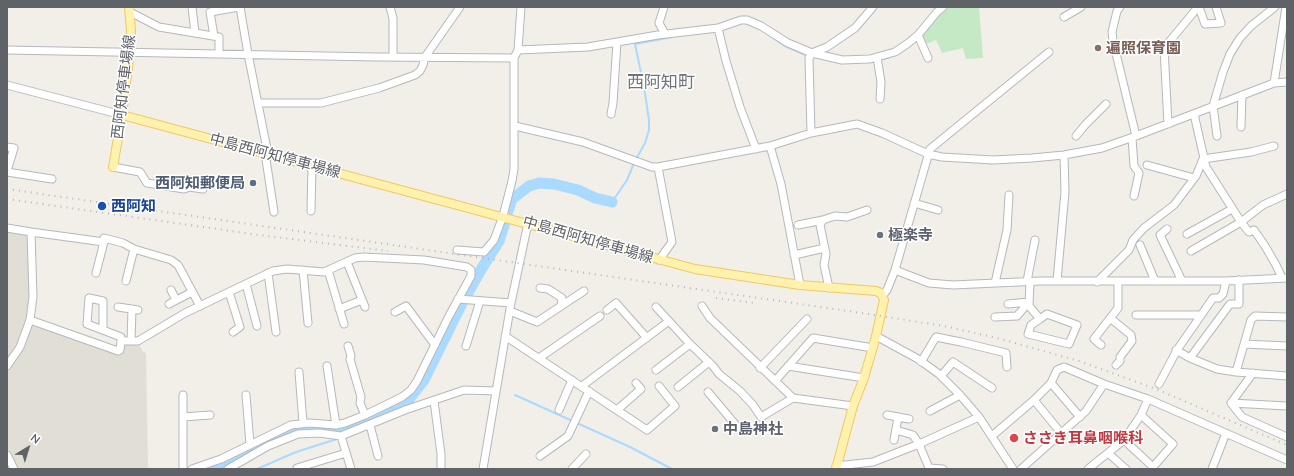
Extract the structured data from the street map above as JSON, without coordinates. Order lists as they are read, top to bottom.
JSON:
{
  "streets": {
    "main road": ["西阿知停車場線", "中島西阿知停車場線"]
  },
  "crossings": [
    ["西阿知停車場線", "中島西阿知停車場線"]
  ],
  "districts": ["西阿知町"],
  "places": [
    "遍照保育園",
    "西阿知郵便局",
    "西阿知",
    "極楽寺",
    "中島神社",
    "ささき耳鼻咽喉科"
  ],
  "north": "top right"
}
